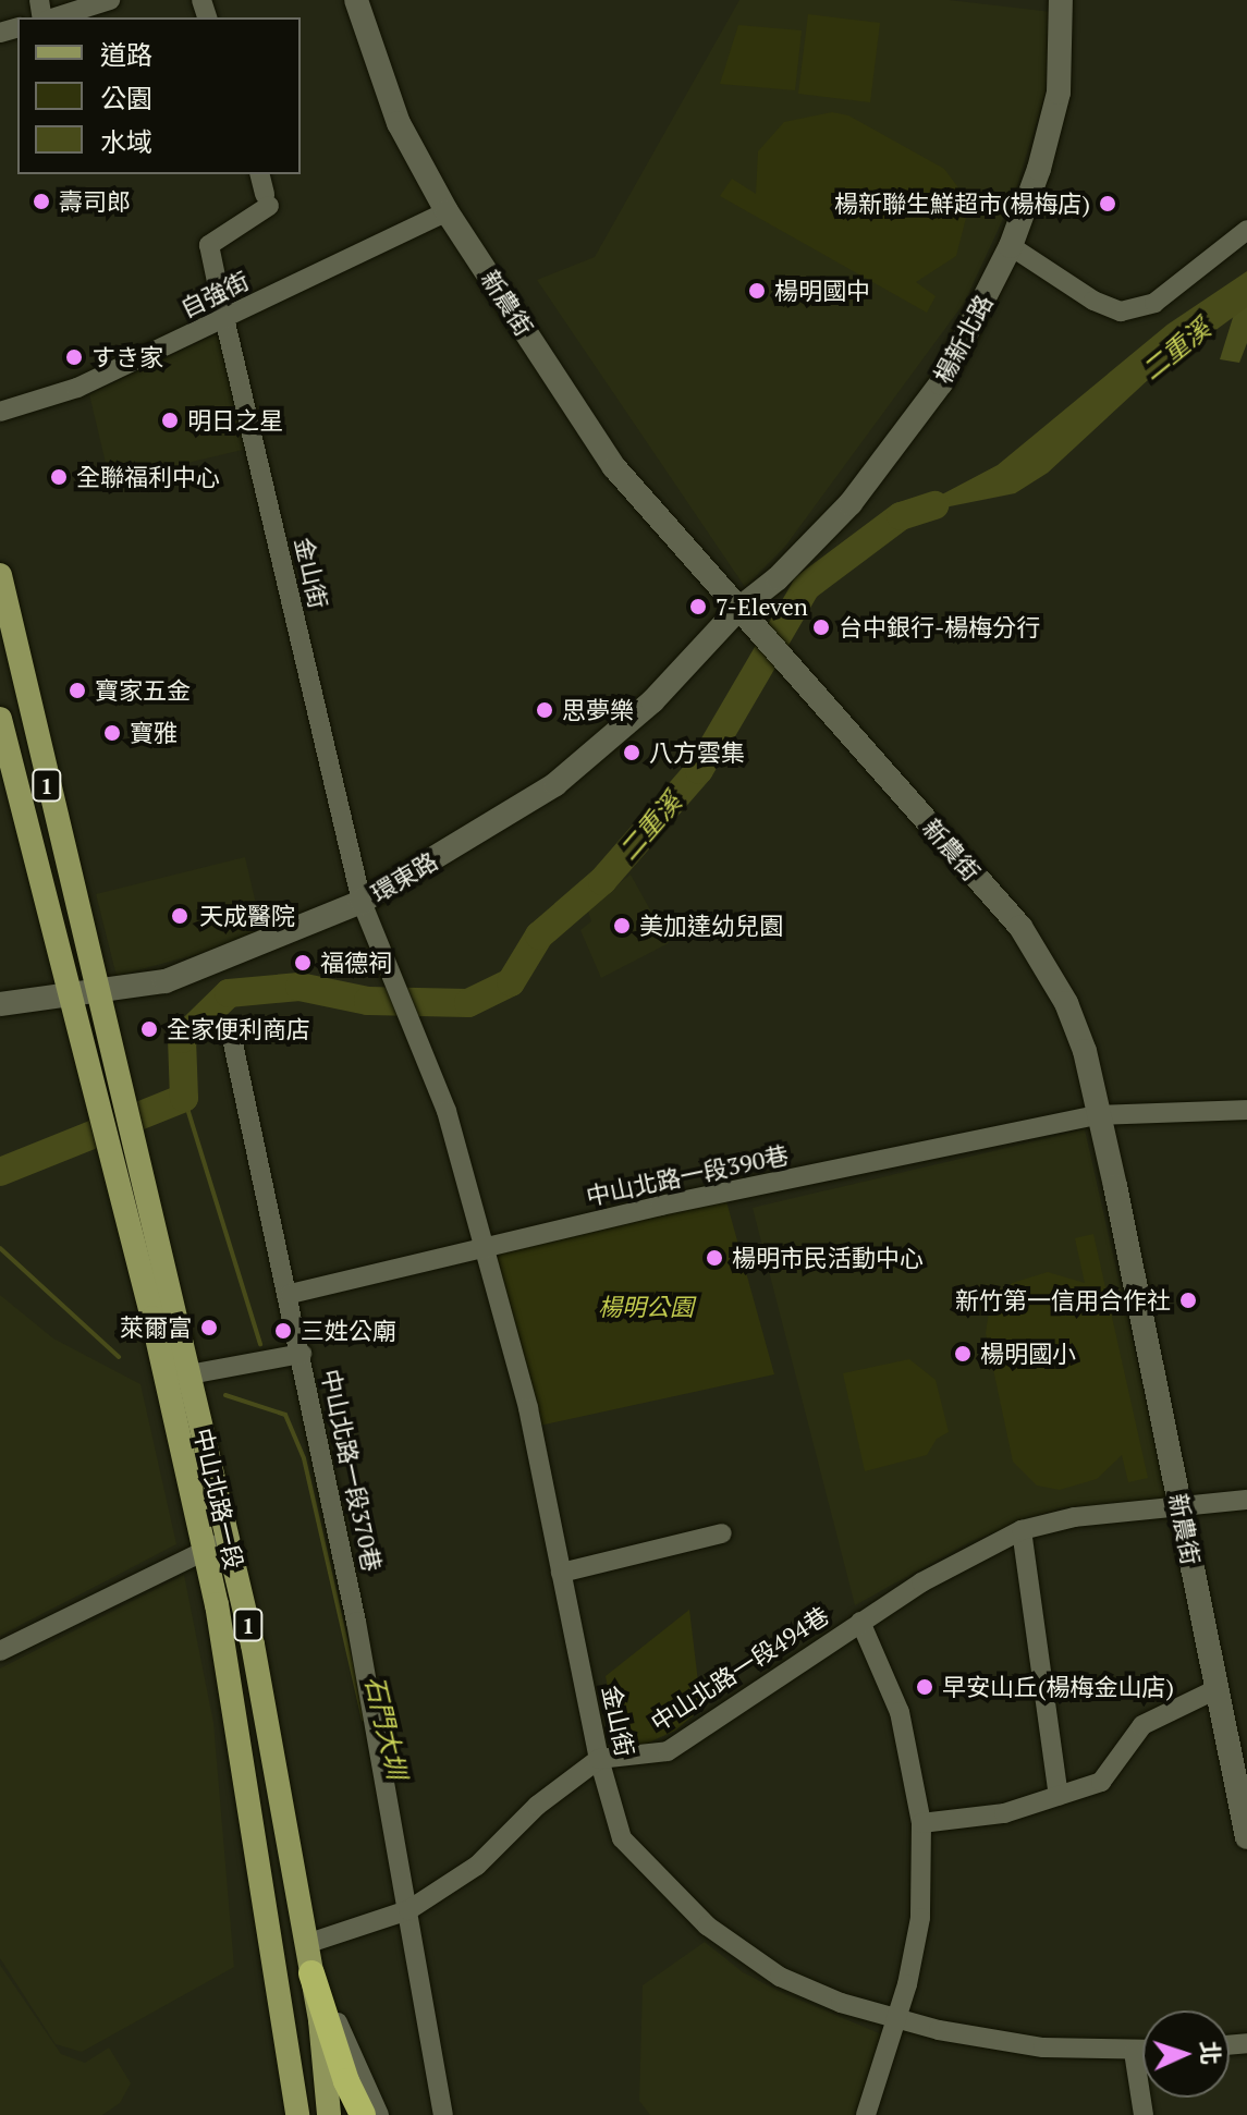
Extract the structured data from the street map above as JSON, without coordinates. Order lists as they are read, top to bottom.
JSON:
{
  "streets": {
    "main road": ["1", "中山北路一段"],
    "street": [
      "自強街",
      "新農街",
      "楊新北路",
      "金山街",
      "環東路",
      "中山北路一段390巷",
      "中山北路一段370巷",
      "中山北路一段494巷"
    ]
  },
  "crossings": [
    ["自強街", "新農街"],
    ["自強街", "金山街"],
    ["新農街", "楊新北路"],
    ["新農街", "環東路"],
    ["新農街", "中山北路一段390巷"],
    ["新農街", "中山北路一段494巷"],
    ["楊新北路", "環東路"],
    ["金山街", "環東路"],
    ["金山街", "中山北路一段390巷"],
    ["金山街", "中山北路一段494巷"],
    ["1", "環東路"],
    ["1", "中山北路一段"],
    ["環東路", "中山北路一段"],
    ["中山北路一段390巷", "中山北路一段370巷"]
  ],
  "water": ["二重溪", "石門大圳"],
  "parks": ["楊明公園"],
  "places": [
    "壽司郎",
    "楊新聯生鮮超市(楊梅店)",
    "楊明國中",
    "すき家",
    "明日之星",
    "全聯福利中心",
    "7-Eleven",
    "台中銀行-楊梅分行",
    "寶家五金",
    "思夢樂",
    "寶雅",
    "八方雲集",
    "天成醫院",
    "美加達幼兒園",
    "福德祠",
    "全家便利商店",
    "楊明市民活動中心",
    "新竹第一信用合作社",
    "萊爾富",
    "三姓公廟",
    "楊明國小",
    "早安山丘(楊梅金山店)"
  ],
  "legend": ["道路", "公園", "水域"],
  "north": "right"
}
